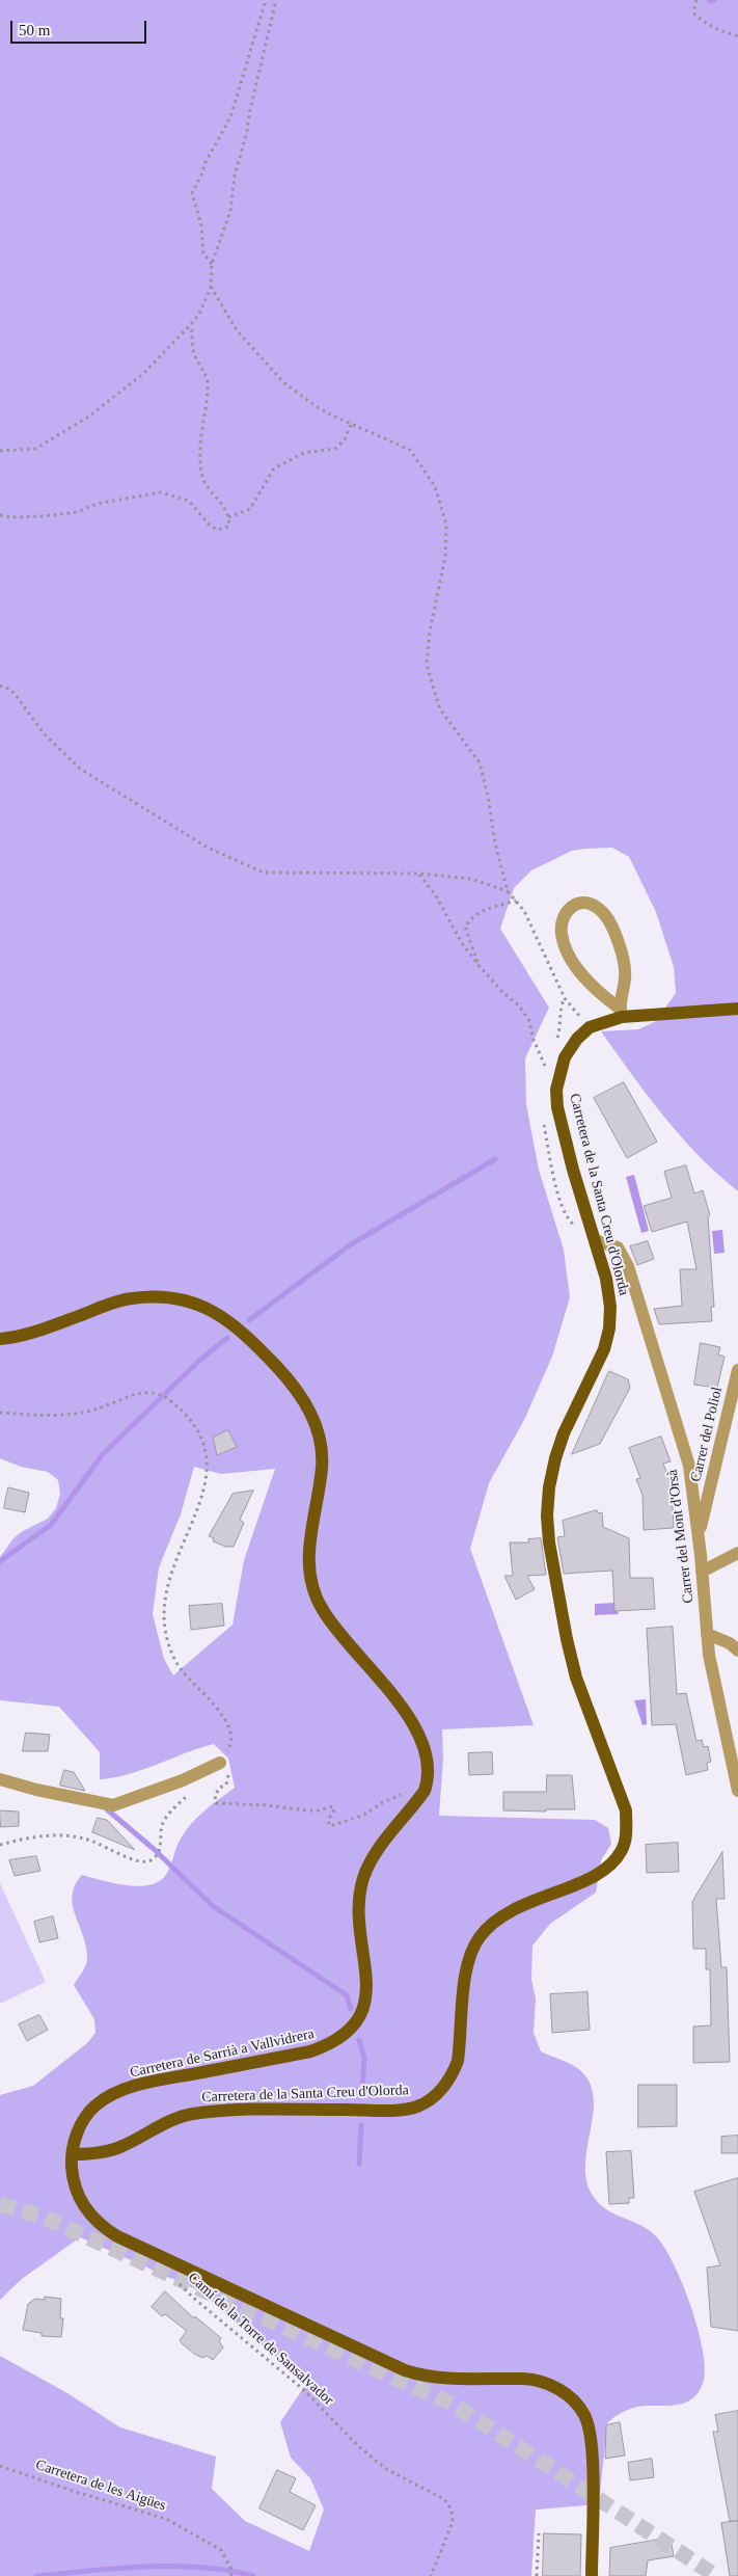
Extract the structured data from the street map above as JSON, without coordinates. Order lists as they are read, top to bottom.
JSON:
{
  "streets": {
    "main road": ["Carretera de la Santa Creu d'Olorda", "Carretera de Sarrià a Vallvidrera"],
    "street": ["Carrer del Poliol", "Carrer del Mont d'Orsà"],
    "path": ["Camí de la Torre de Sansalvador", "Carretera de les Aigües"]
  },
  "crossings": [
    ["Carretera de la Santa Creu d'Olorda", "Carrer del Mont d'Orsà"],
    ["Carretera de la Santa Creu d'Olorda", "Carretera de Sarrià a Vallvidrera"],
    ["Carrer del Poliol", "Carrer del Mont d'Orsà"]
  ],
  "scale_bar": "50 m"
}
